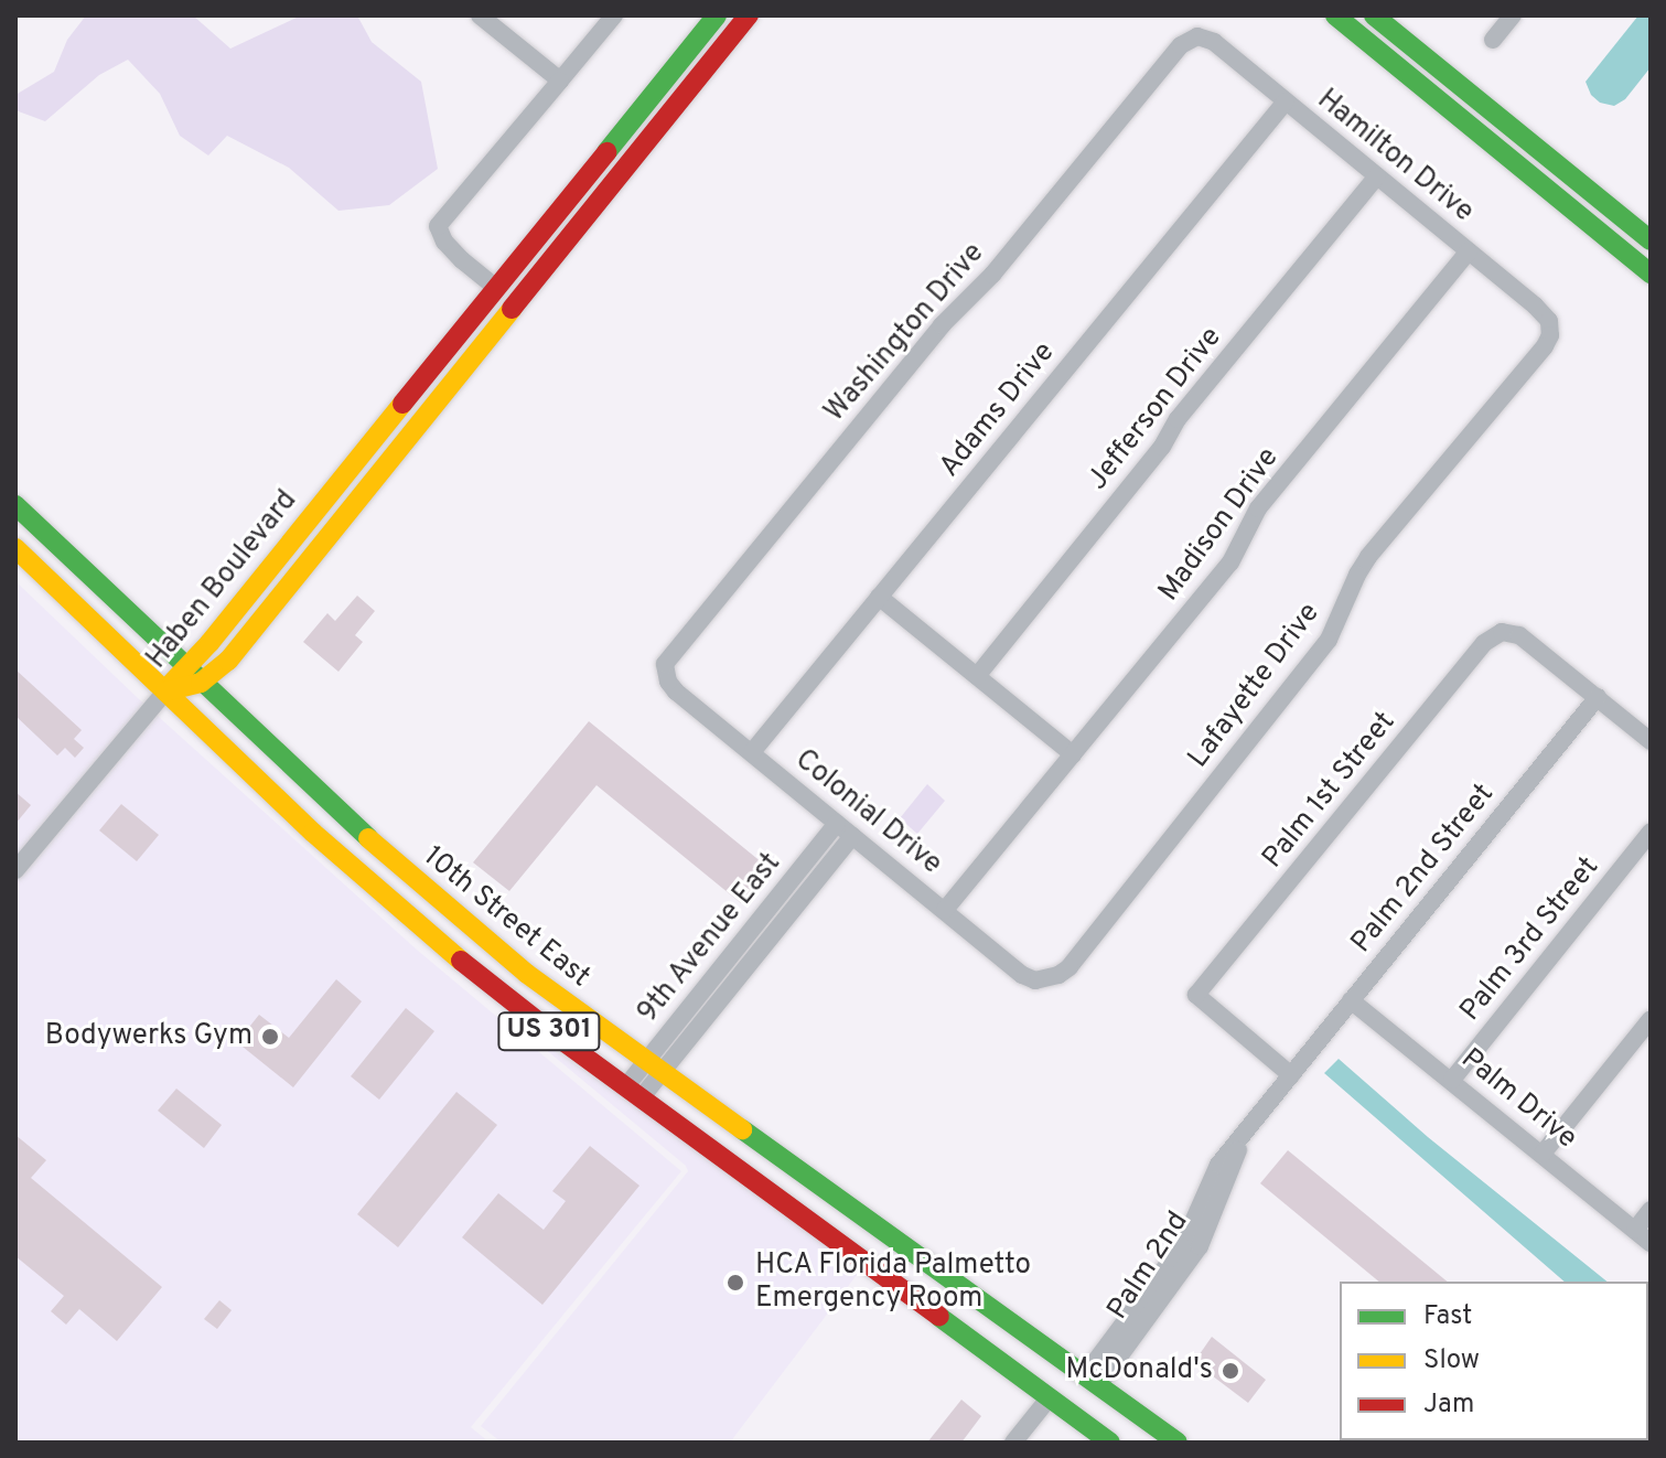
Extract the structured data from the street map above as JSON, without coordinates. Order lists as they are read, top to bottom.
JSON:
{
  "streets": {
    "main road": ["Haben Boulevard", "10th Street East", "US 301"],
    "street": [
      "Hamilton Drive",
      "Washington Drive",
      "Jefferson Drive",
      "Adams Drive",
      "Madison Drive",
      "Lafayette Drive",
      "Palm 1st Street",
      "Colonial Drive",
      "Palm 2nd Street",
      "9th Avenue East",
      "Palm 3rd Street",
      "Palm Drive",
      "Palm 2nd"
    ]
  },
  "crossings": [
    ["Hamilton Drive", "Washington Drive"],
    ["Hamilton Drive", "Jefferson Drive"],
    ["Hamilton Drive", "Adams Drive"],
    ["Hamilton Drive", "Madison Drive"],
    ["Hamilton Drive", "Lafayette Drive"],
    ["Washington Drive", "Colonial Drive"],
    ["Adams Drive", "Colonial Drive"],
    ["Madison Drive", "Colonial Drive"],
    ["Haben Boulevard", "10th Street East"],
    ["Lafayette Drive", "Colonial Drive"],
    ["Palm 1st Street", "Palm 2nd Street"],
    ["Palm 1st Street", "Palm 2nd"],
    ["Colonial Drive", "9th Avenue East"],
    ["Palm 2nd Street", "Palm Drive"],
    ["Palm 2nd Street", "Palm 2nd"],
    ["10th Street East", "9th Avenue East"],
    ["10th Street East", "Palm 2nd"],
    ["Palm 3rd Street", "Palm Drive"]
  ],
  "places": ["Bodywerks Gym", "HCA Florida Palmetto Emergency Room", "McDonald's"],
  "legend": ["Fast", "Slow", "Jam"]
}
